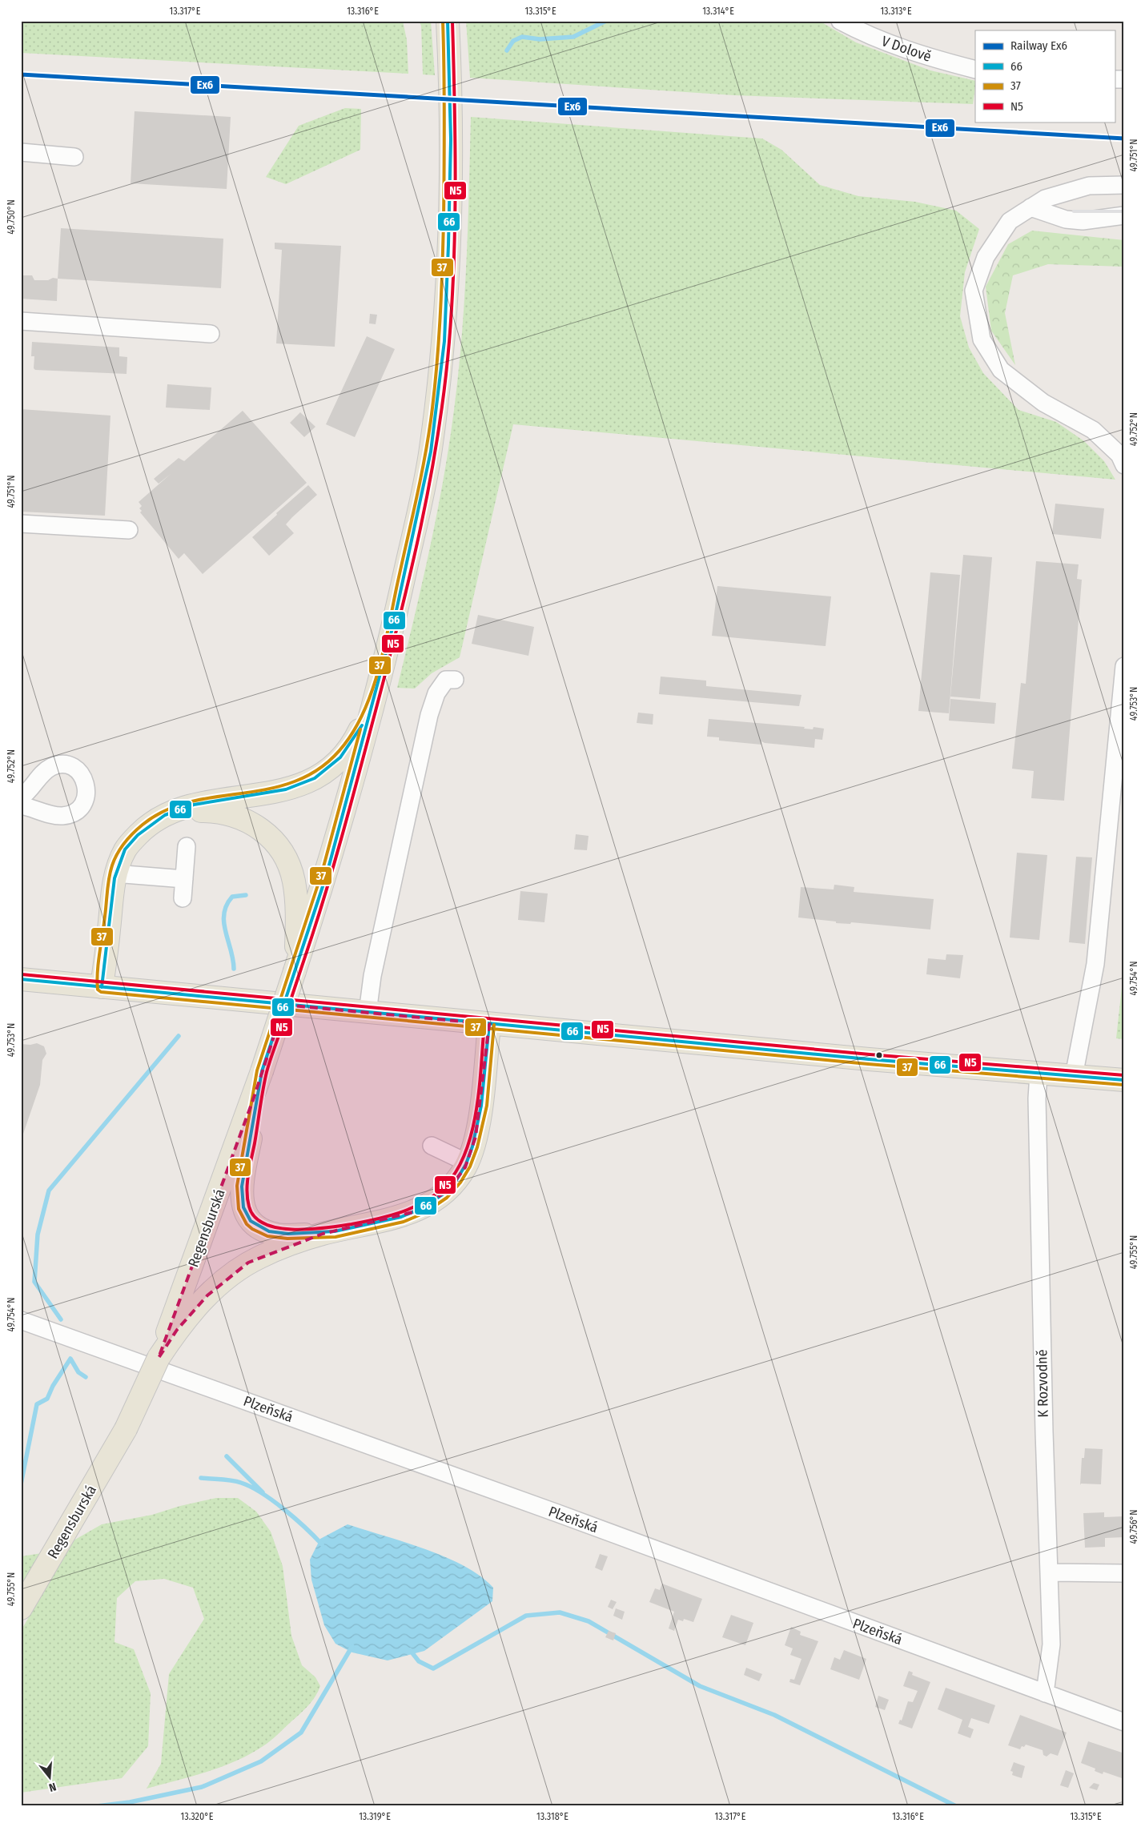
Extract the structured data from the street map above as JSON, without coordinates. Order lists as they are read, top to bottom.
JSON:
{
  "streets": {
    "main road": ["Regensburská"],
    "street": ["V Dolově", "K Rozvodně", "Plzeňská"]
  },
  "crossings": [
    ["K Rozvodně", "Plzeňská"]
  ],
  "lines": [
    "transit line 66",
    "transit line 37",
    "transit line N5",
    "rail line Ex6"
  ],
  "legend": [
    "Railway Ex6",
    "66",
    "37",
    "N5"
  ],
  "north": "bottom",
  "coordinates": [
    "13.317°E",
    "13.316°E",
    "13.315°E",
    "13.314°E",
    "13.313°E",
    "49.751°N",
    "49.750°N",
    "49.752°N",
    "49.753°N",
    "49.754°N",
    "49.755°N",
    "49.756°N",
    "13.320°E",
    "13.319°E",
    "13.318°E"
  ]
}
